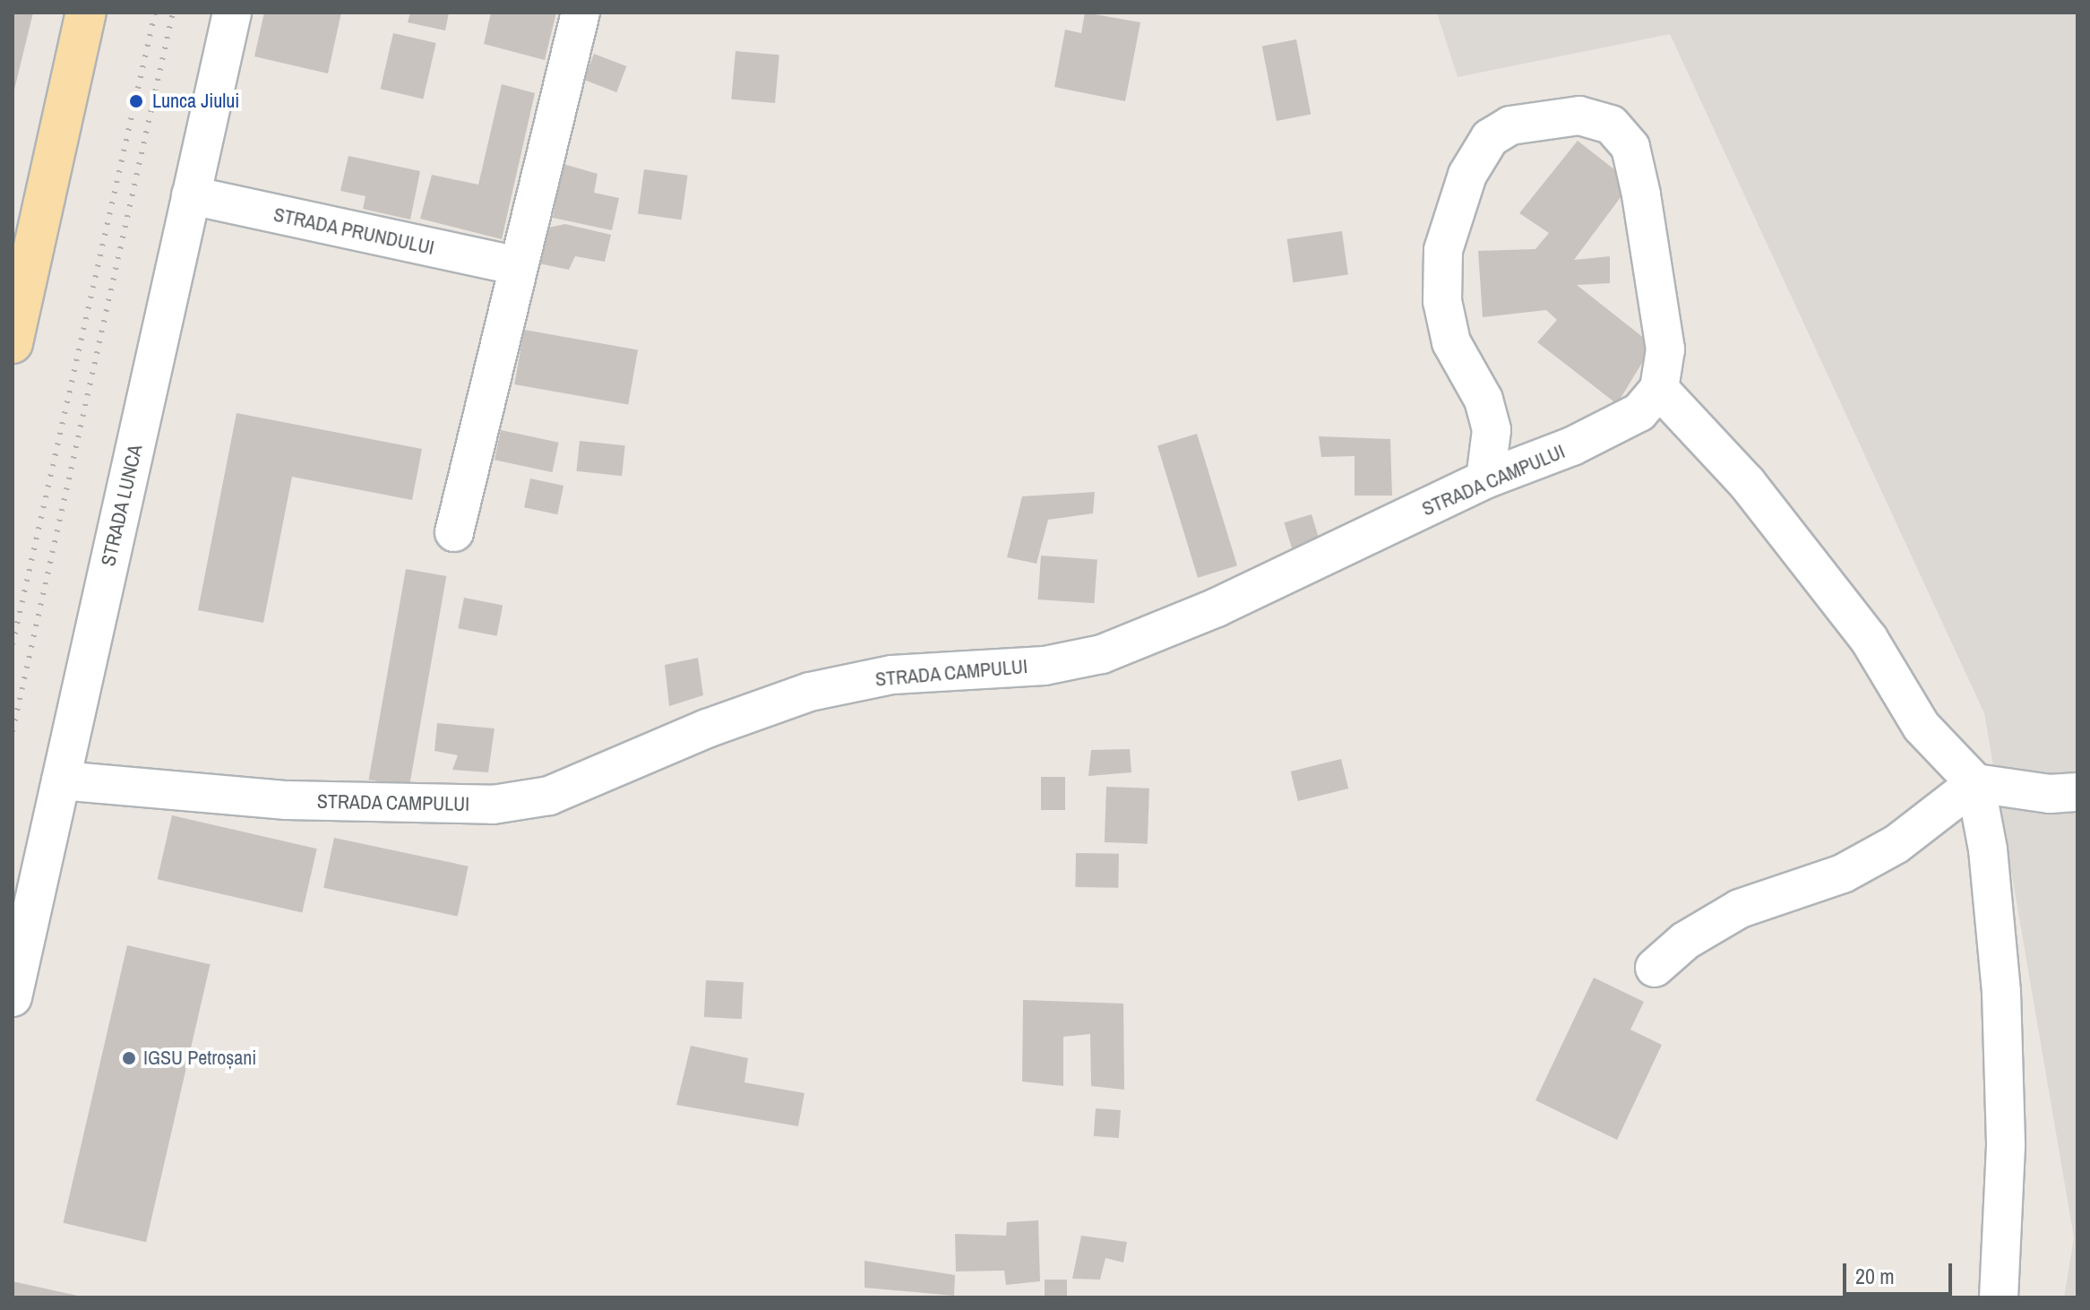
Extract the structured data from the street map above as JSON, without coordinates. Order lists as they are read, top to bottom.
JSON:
{
  "streets": {
    "street": ["STRADA PRUNDULUI", "STRADA CAMPULUI", "STRADA LUNCA"]
  },
  "crossings": [
    ["STRADA PRUNDULUI", "STRADA LUNCA"],
    ["STRADA CAMPULUI", "STRADA LUNCA"]
  ],
  "places": ["Lunca Jiului", "IGSU Petroșani"],
  "scale_bar": "20 m"
}
